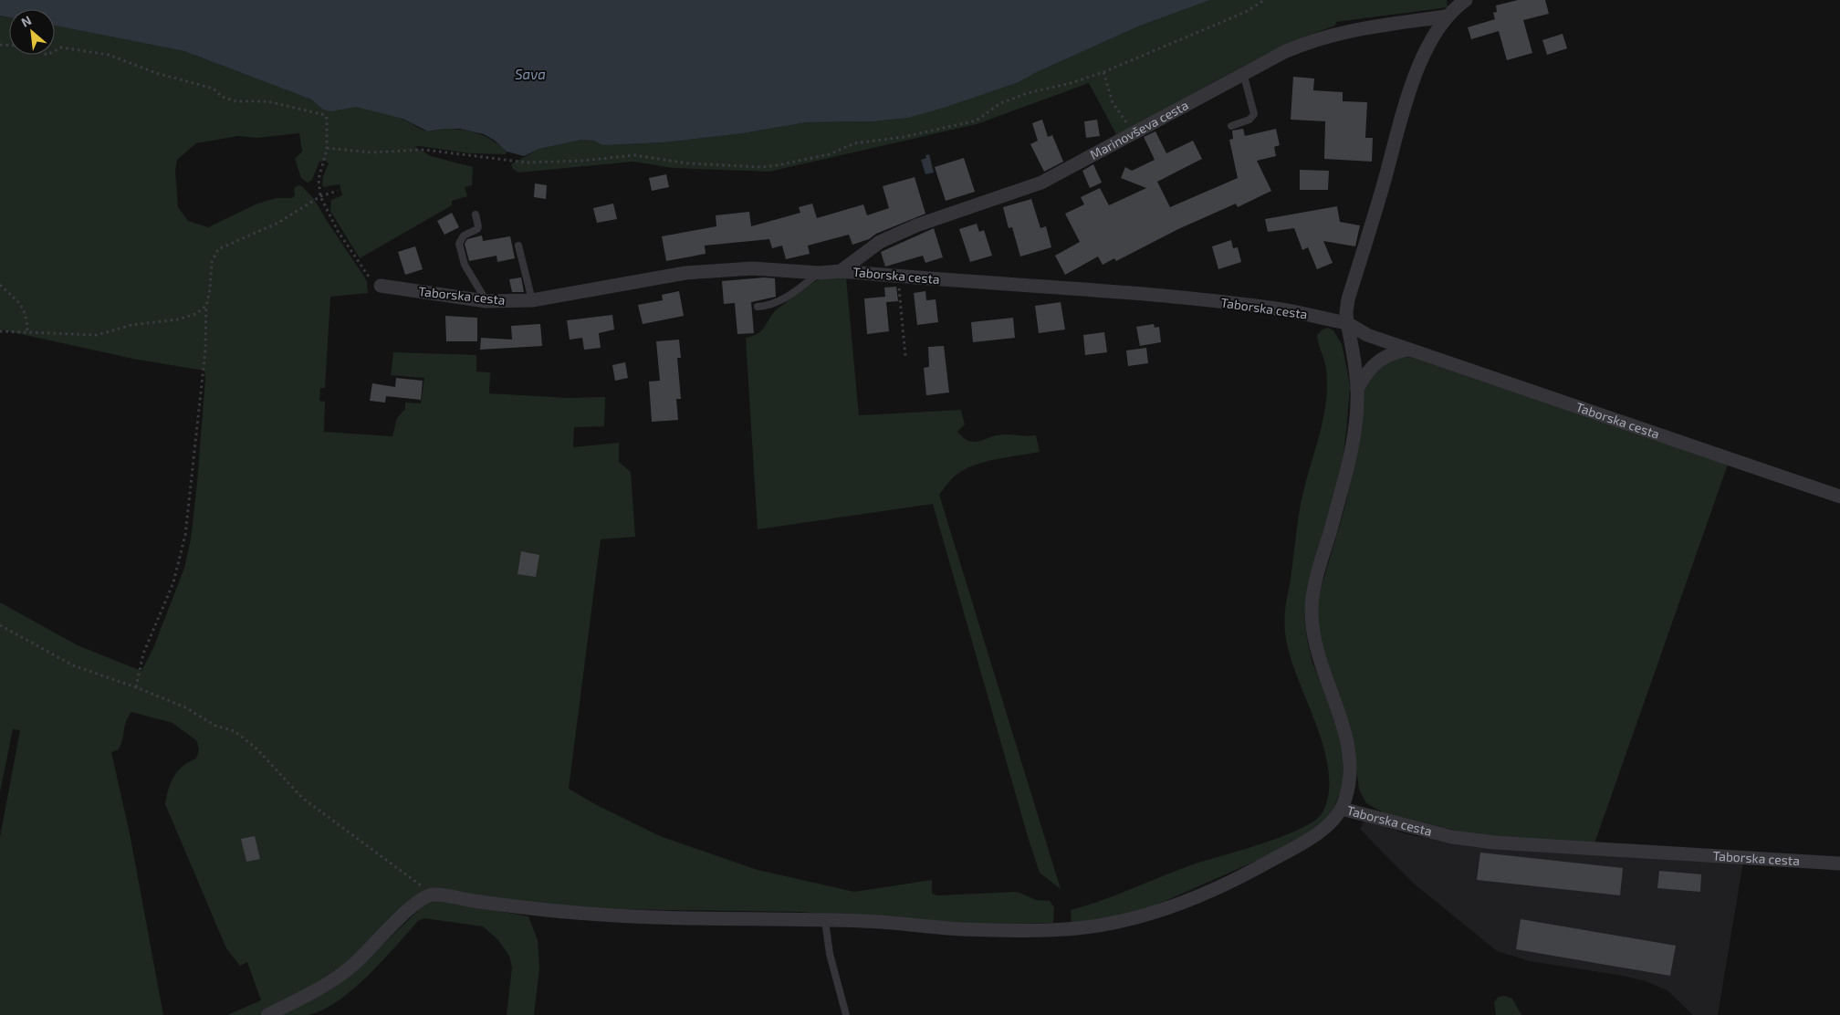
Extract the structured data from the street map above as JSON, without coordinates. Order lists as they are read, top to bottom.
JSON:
{
  "streets": {
    "street": ["Marinovševa cesta", "Taborska cesta"]
  },
  "crossings": [
    ["Marinovševa cesta", "Taborska cesta"]
  ],
  "water": ["Sava"],
  "north": "top left"
}
